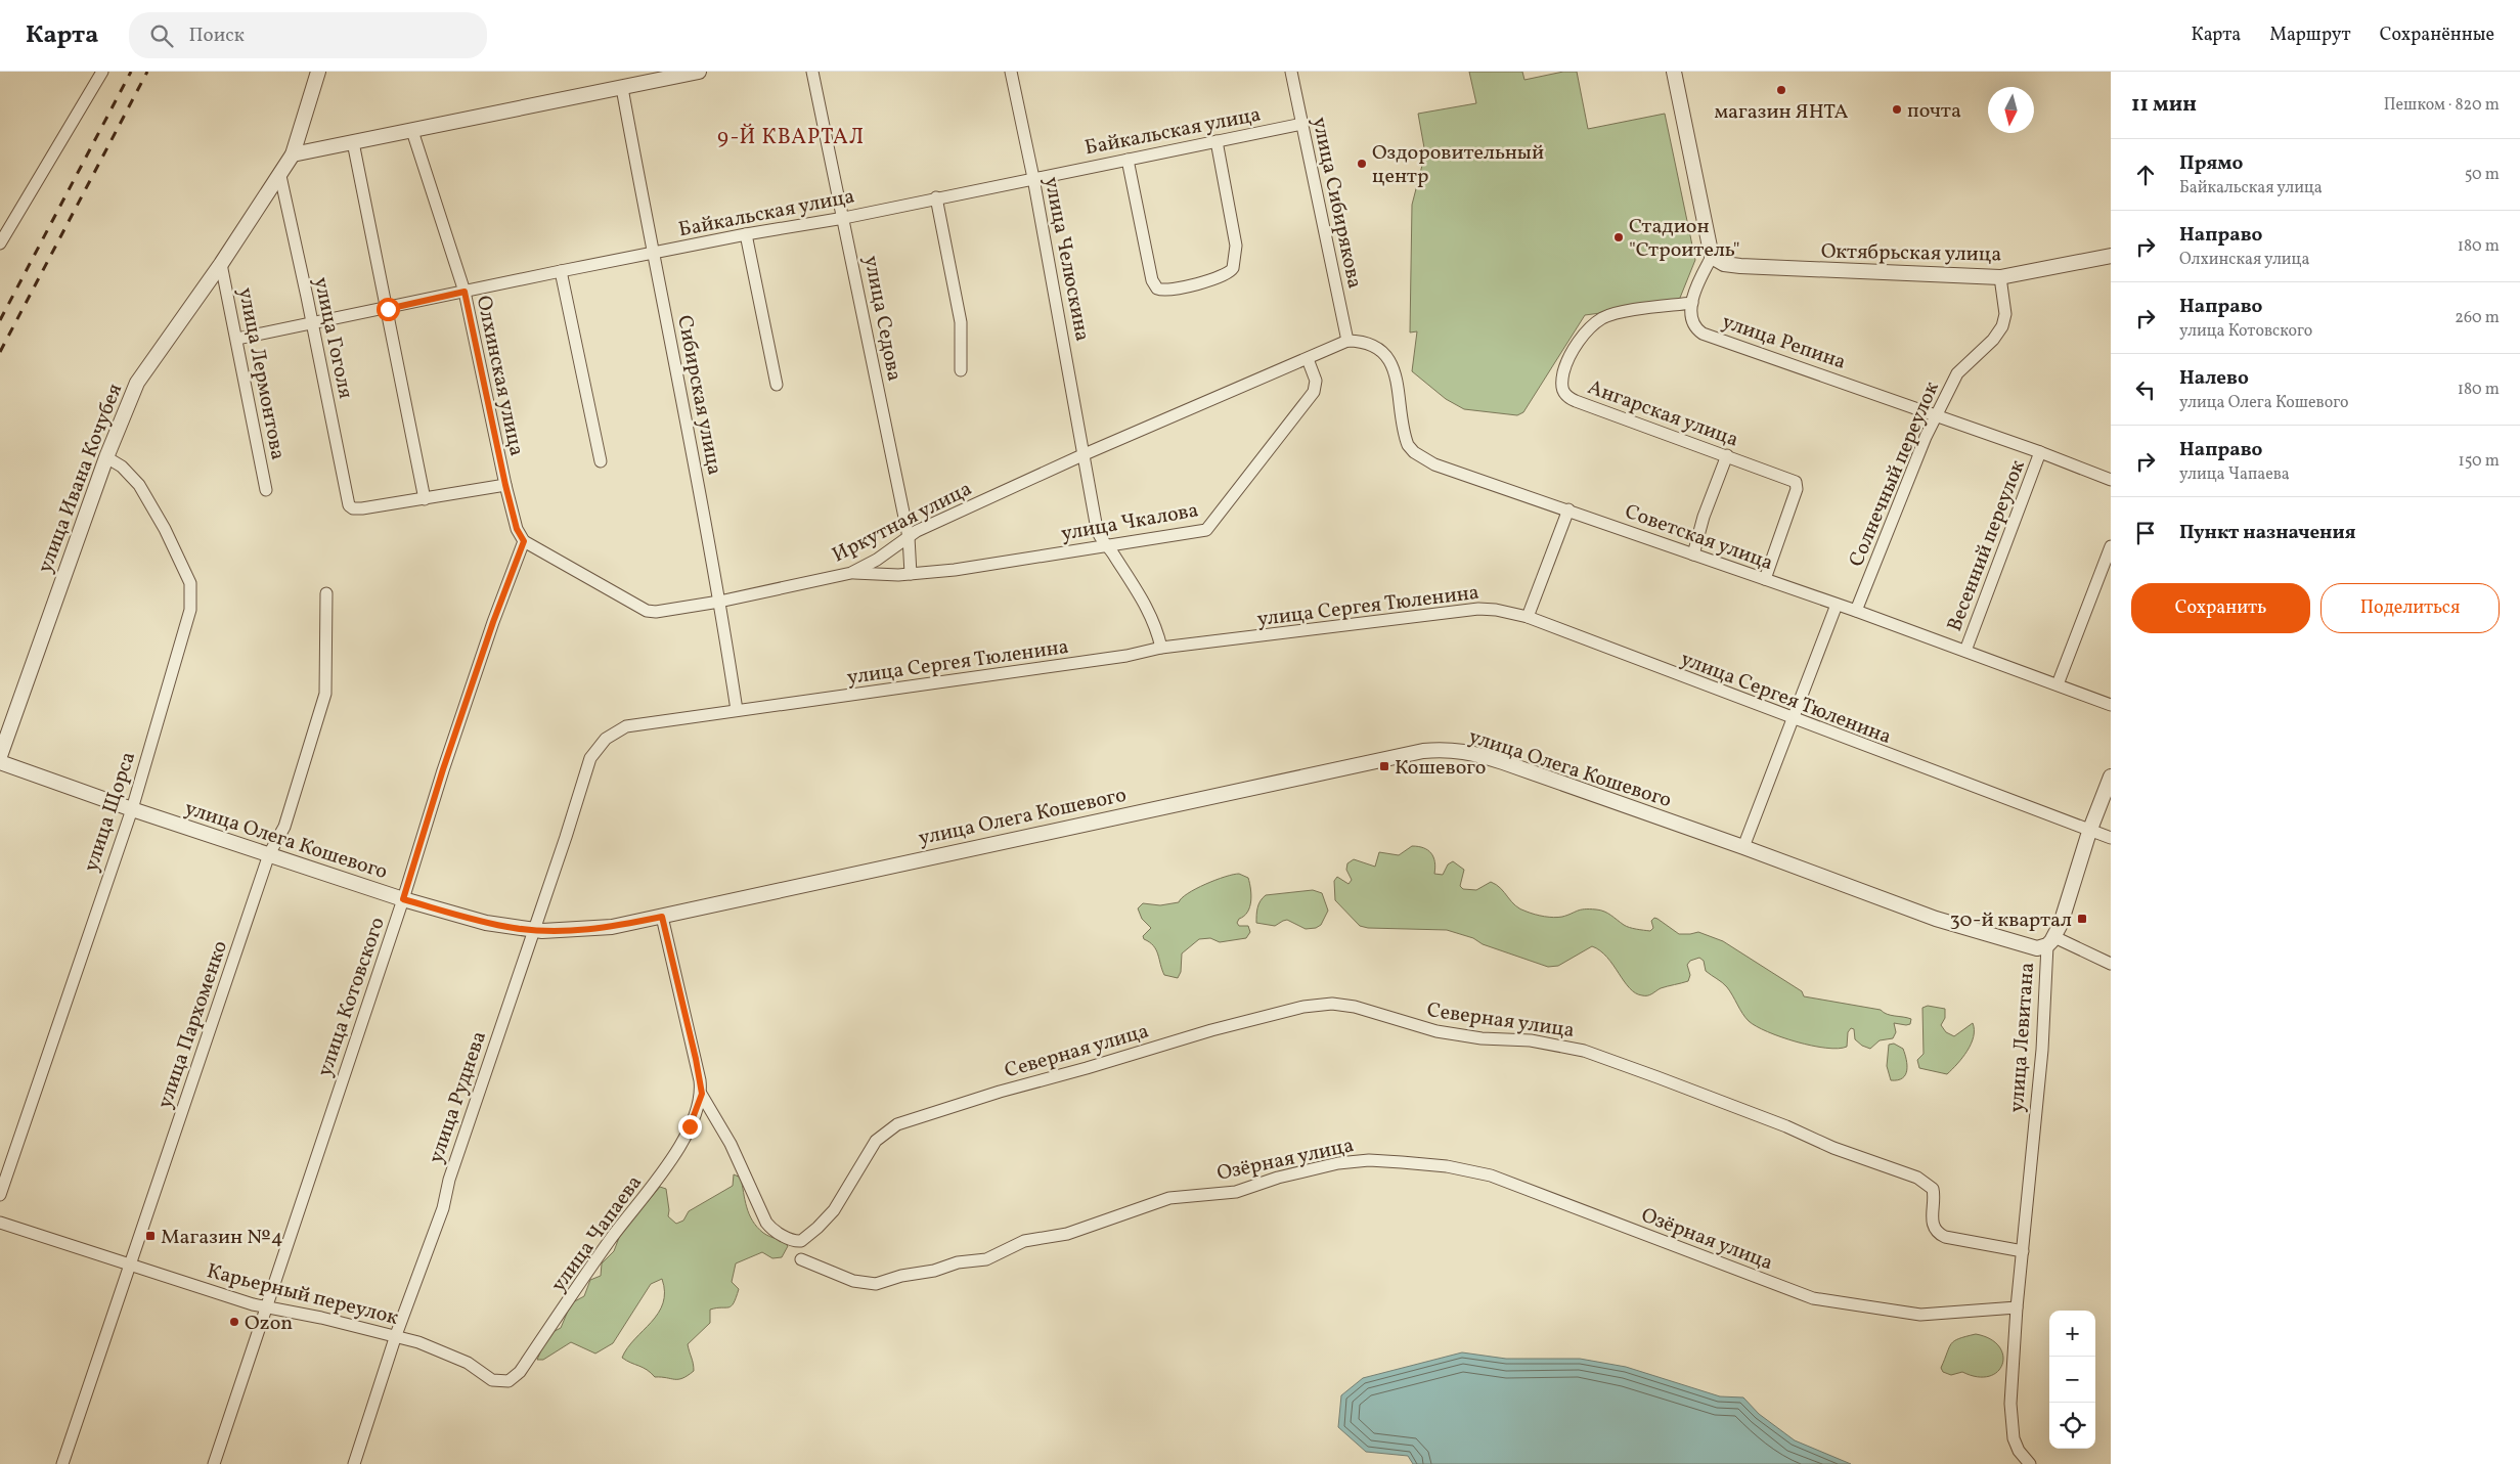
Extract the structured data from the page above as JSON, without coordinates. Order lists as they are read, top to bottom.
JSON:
{
  "streets": {
    "street": [
      "Байкальская улица",
      "улица Сибирякова",
      "Октябрьская улица",
      "улица Челюскина",
      "улица Седова",
      "улица Гоголя",
      "улица Репина",
      "улица Лермонтова",
      "Олхинская улица",
      "Сибирская улица",
      "Ангарская улица",
      "Солнечный переулок",
      "улица Ивана Кочубея",
      "Иркутная улица",
      "улица Чкалова",
      "Советская улица",
      "Весенний переулок",
      "улица Сергея Тюленина",
      "улица Олега Кошевого",
      "улица Щорса",
      "улица Котовского",
      "Северная улица",
      "улица Пархоменко",
      "улица Левитана",
      "улица Руднева",
      "Озёрная улица",
      "улица Чапаева",
      "Карьерный переулок"
    ]
  },
  "crossings": [
    ["Байкальская улица", "улица Сибирякова"],
    ["Байкальская улица", "улица Челюскина"],
    ["Байкальская улица", "улица Седова"],
    ["Байкальская улица", "улица Гоголя"],
    ["Байкальская улица", "улица Лермонтова"],
    ["Байкальская улица", "Олхинская улица"],
    ["Байкальская улица", "Сибирская улица"],
    ["улица Сибирякова", "Иркутная улица"],
    ["улица Сибирякова", "Советская улица"],
    ["Октябрьская улица", "улица Репина"],
    ["Октябрьская улица", "Солнечный переулок"],
    ["улица Челюскина", "Иркутная улица"],
    ["улица Челюскина", "улица Чкалова"],
    ["улица Челюскина", "улица Сергея Тюленина"],
    ["улица Седова", "Иркутная улица"],
    ["улица Седова", "улица Чкалова"],
    ["улица Гоголя", "улица Ивана Кочубея"],
    ["улица Репина", "Ангарская улица"],
    ["улица Репина", "Солнечный переулок"],
    ["улица Репина", "Весенний переулок"],
    ["улица Лермонтова", "улица Ивана Кочубея"],
    ["Олхинская улица", "Иркутная улица"],
    ["Олхинская улица", "улица Котовского"],
    ["Сибирская улица", "Иркутная улица"],
    ["Сибирская улица", "улица Сергея Тюленина"],
    ["Ангарская улица", "Советская улица"],
    ["Солнечный переулок", "Советская улица"],
    ["улица Ивана Кочубея", "улица Щорса"],
    ["Иркутная улица", "улица Чкалова"],
    ["Иркутная улица", "Советская улица"],
    ["Иркутная улица", "улица Котовского"],
    ["Советская улица", "Весенний переулок"],
    ["улица Сергея Тюленина", "улица Левитана"],
    ["улица Сергея Тюленина", "улица Руднева"],
    ["улица Олега Кошевого", "улица Щорса"],
    ["улица Олега Кошевого", "улица Котовского"],
    ["улица Олега Кошевого", "улица Пархоменко"],
    ["улица Олега Кошевого", "улица Левитана"],
    ["улица Олега Кошевого", "улица Руднева"],
    ["улица Котовского", "Карьерный переулок"],
    ["Северная улица", "улица Левитана"],
    ["Северная улица", "улица Чапаева"],
    ["улица Пархоменко", "Карьерный переулок"],
    ["улица Левитана", "Озёрная улица"],
    ["улица Руднева", "Карьерный переулок"],
    ["улица Чапаева", "Карьерный переулок"]
  ],
  "districts": ["9-Й КВАРТАЛ"],
  "places": {
    "other": [
      "магазин ЯНТА",
      "почта",
      "Оздоровительный центр",
      "Стадион \"Строитель\"",
      "Ozon"
    ],
    "transit": ["Кошевого", "30-й квартал", "Магазин №4"]
  },
  "north": "bottom",
  "page": {
    "header": "Карта",
    "search": "Поиск",
    "nav": ["Карта", "Маршрут", "Сохранённые"],
    "heading": ["11 мин", "Пешком · 820 m"],
    "list": [
      ["Прямо", "Байкальская улица", "50 m"],
      ["Направо", "Олхинская улица", "180 m"],
      ["Направо", "улица Котовского", "260 m"],
      ["Налево", "улица Олега Кошевого", "180 m"],
      ["Направо", "улица Чапаева", "150 m"],
      "Пункт назначения"
    ],
    "buttons": ["Сохранить", "Поделиться"],
    "map_buttons": ["+", "−"]
  }
}
